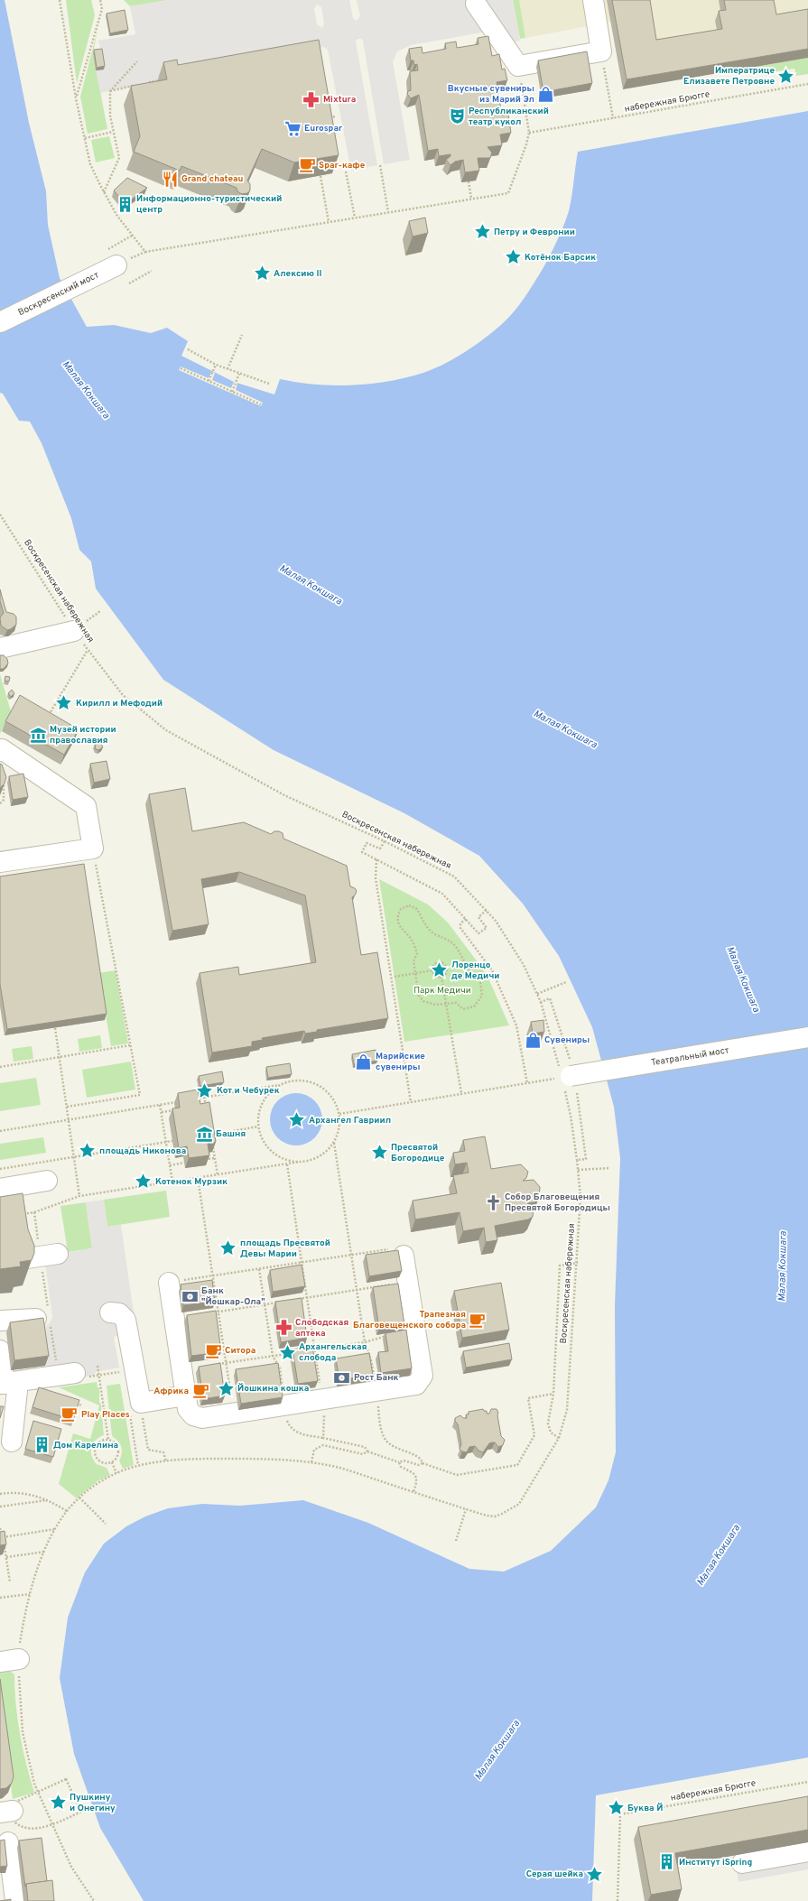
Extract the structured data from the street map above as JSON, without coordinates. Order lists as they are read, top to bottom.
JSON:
{
  "streets": {
    "street": ["Воскресенский мост", "Театральный мост"],
    "path": ["набережная Брюгге", "Воскресенская набережная"]
  },
  "water": ["Малая Кокшага"],
  "parks": ["Парк Медичи"],
  "places": {
    "place": [
      "Императрице Елизавете Петровне",
      "Петру и Февронии",
      "Котёнок Барсик",
      "Алексию II",
      "Кирилл и Мефодий",
      "Лоренцо де Медичи",
      "Кот и Чебурек",
      "Архангел Гавриил",
      "площадь Никонова",
      "Пресвятой Богородице",
      "Котенок Мурзик",
      "площадь Пресвятой Девы Марии",
      "Архангельская слобода",
      "Йошкина кошка",
      "Пушкину и Онегину",
      "Буква Й",
      "Серая шейка"
    ],
    "shop": ["Вкусные сувениры из Марий Эл", "Сувениры", "Марийские сувениры"],
    "pharmacy": ["Mixtura", "Слободская аптека"],
    "theatre": ["Республиканский театр кукол"],
    "supermarket": ["Eurospar"],
    "cafe": [
      "Spar-кафе",
      "Трапезная Благовещенского собора",
      "Ситора",
      "Африка",
      "Play Places"
    ],
    "restaurant": ["Grand chateau"],
    "building": ["Информационно-туристический центр", "Дом Карелина", "Институт iSpring"],
    "museum": ["Музей истории православия", "Башня"],
    "church": ["Собор Благовещения Пресвятой Богородицы"],
    "bank": ["Банк \"Йошкар-Ола\"", "Рост Банк"]
  }
}
